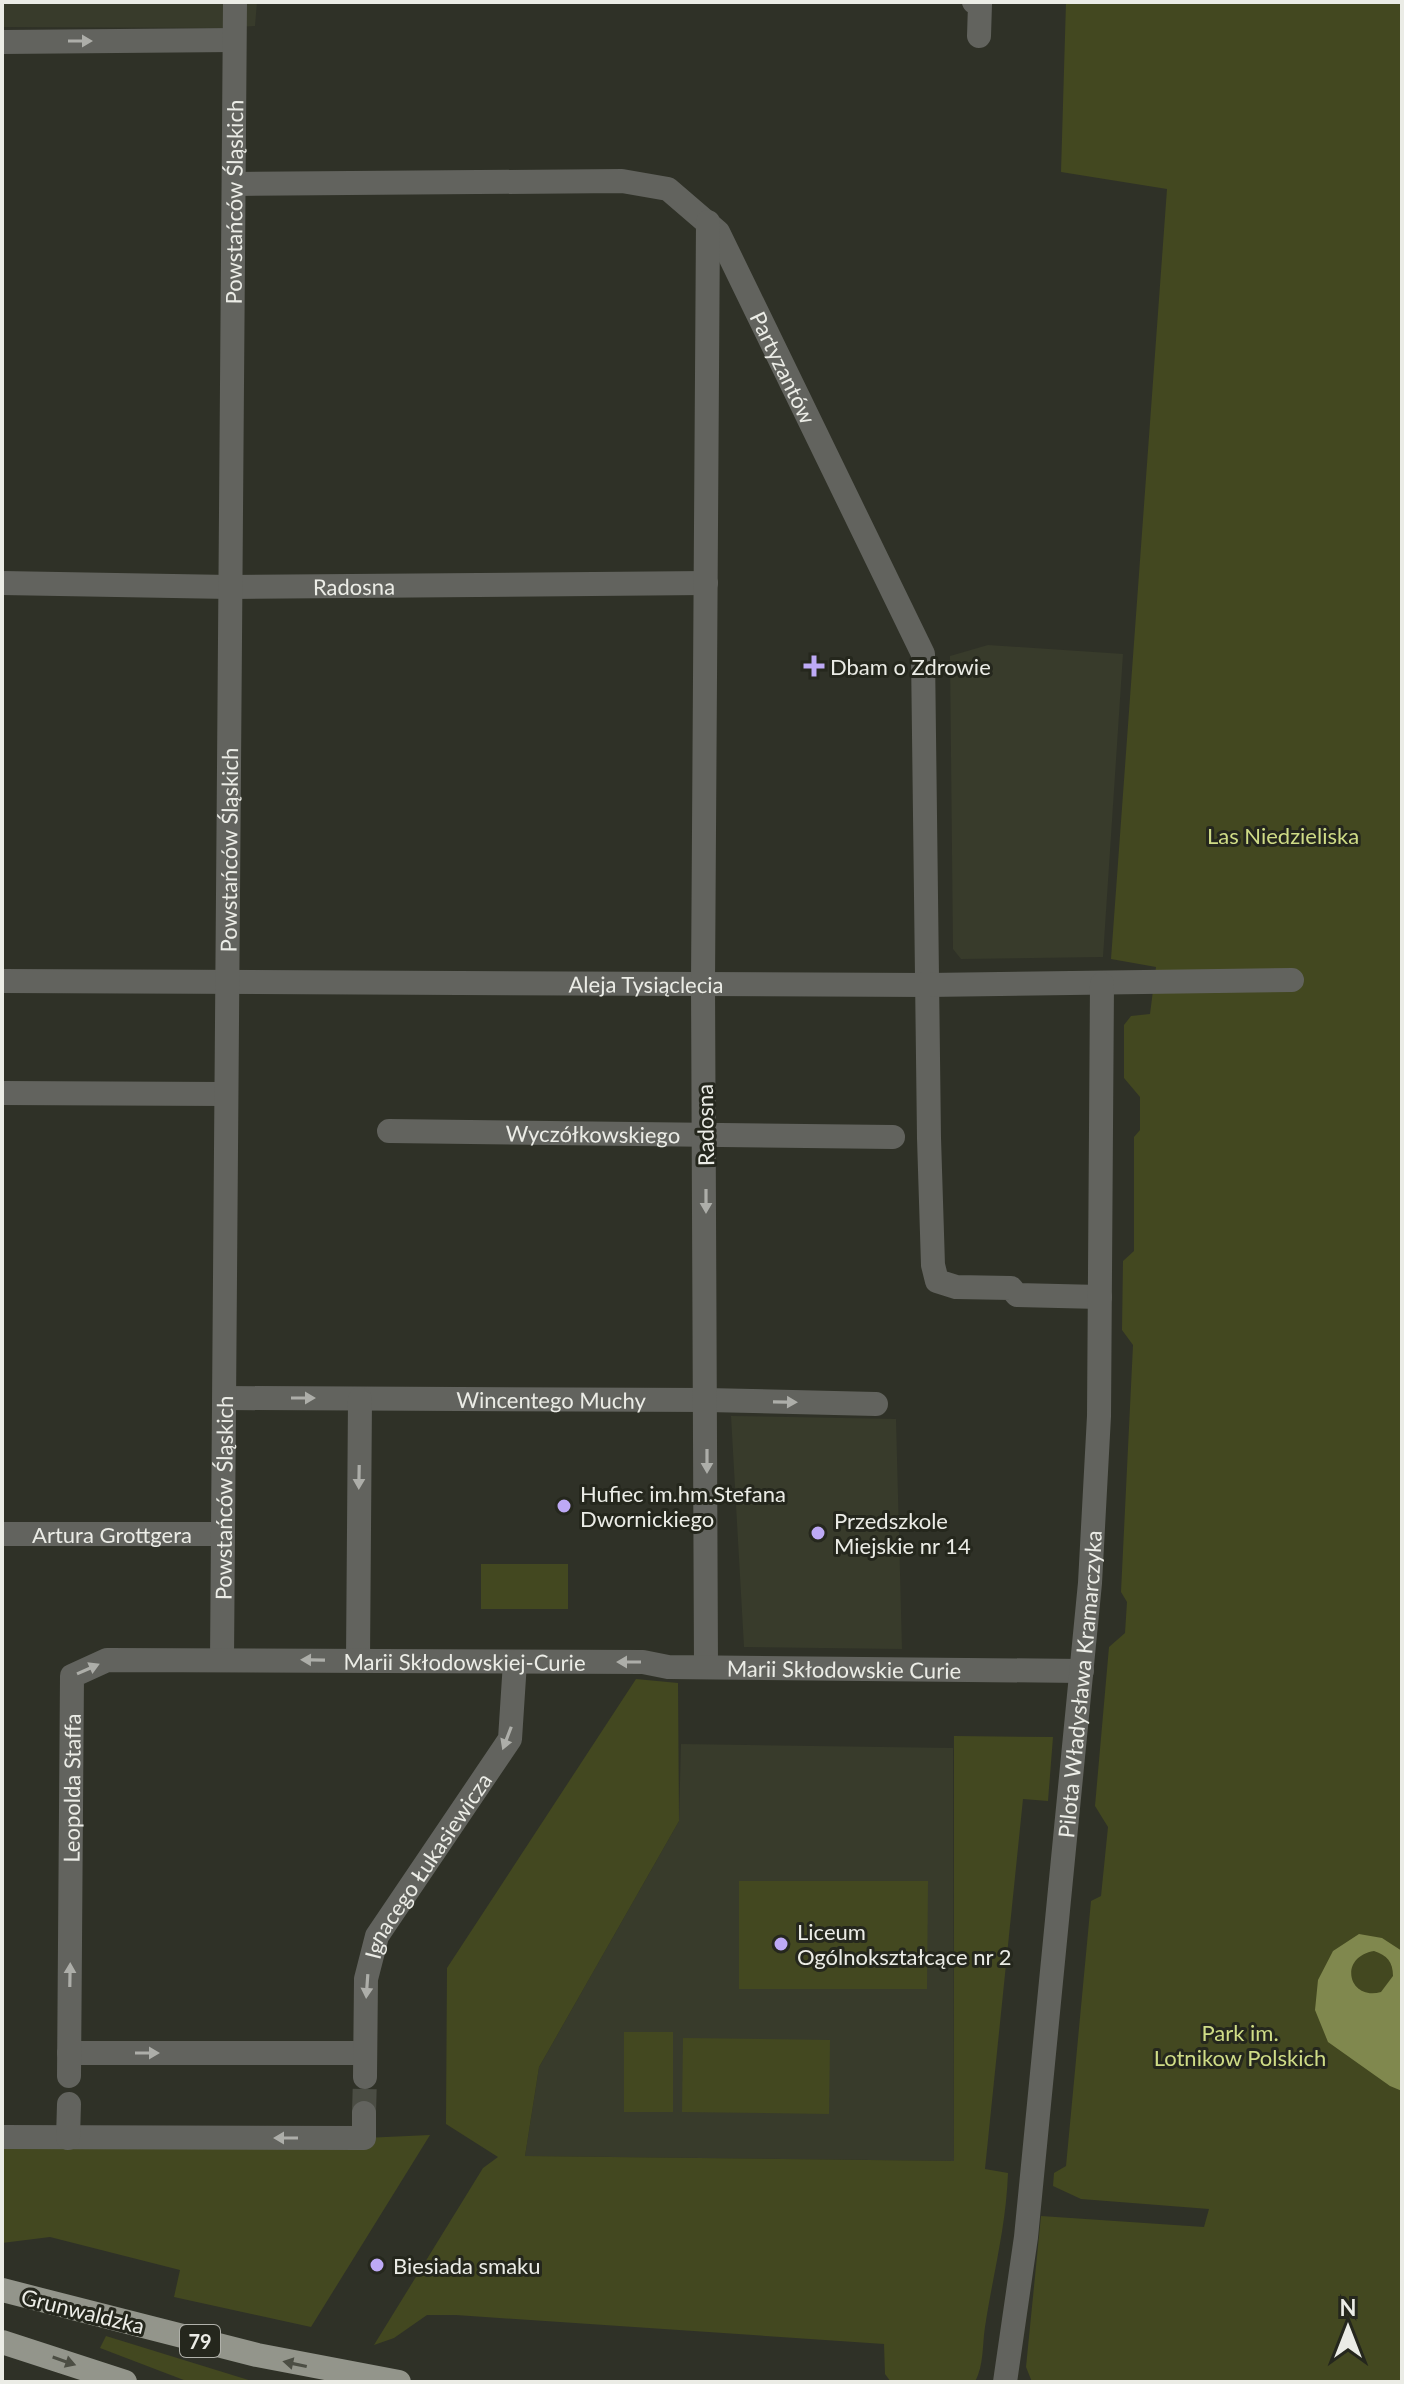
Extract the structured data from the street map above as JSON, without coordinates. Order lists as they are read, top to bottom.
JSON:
{
  "streets": {
    "main road": ["Grunwaldzka", "79"],
    "street": [
      "Powstańców Śląskich",
      "Partyzantów",
      "Radosna",
      "Aleja Tysiąclecia",
      "Wyczółkowskiego",
      "Wincentego Muchy",
      "Artura Grottgera",
      "Marii Skłodowskiej-Curie",
      "Marii Skłodowskie Curie",
      "Pilota Władysława Kramarczyka",
      "Leopolda Staffa",
      "Ignacego Łukasiewicza"
    ]
  },
  "crossings": [
    ["Powstańców Śląskich", "Partyzantów"],
    ["Powstańców Śląskich", "Radosna"],
    ["Powstańców Śląskich", "Aleja Tysiąclecia"],
    ["Powstańców Śląskich", "Wincentego Muchy"],
    ["Powstańców Śląskich", "Artura Grottgera"],
    ["Powstańców Śląskich", "Marii Skłodowskiej-Curie"],
    ["Powstańców Śląskich", "Leopolda Staffa"],
    ["Partyzantów", "Radosna"],
    ["Partyzantów", "Aleja Tysiąclecia"],
    ["Partyzantów", "Pilota Władysława Kramarczyka"],
    ["Radosna", "Aleja Tysiąclecia"],
    ["Radosna", "Wyczółkowskiego"],
    ["Radosna", "Wincentego Muchy"],
    ["Radosna", "Marii Skłodowskiej-Curie"],
    ["Radosna", "Marii Skłodowskie Curie"],
    ["Aleja Tysiąclecia", "Pilota Władysława Kramarczyka"],
    ["Marii Skłodowskiej-Curie", "Marii Skłodowskie Curie"],
    ["Marii Skłodowskiej-Curie", "Leopolda Staffa"],
    ["Marii Skłodowskiej-Curie", "Ignacego Łukasiewicza"],
    ["Marii Skłodowskie Curie", "Pilota Władysława Kramarczyka"],
    ["Leopolda Staffa", "Ignacego Łukasiewicza"]
  ],
  "one_way": ["Wincentego Muchy", "Marii Skłodowskiej-Curie", "Ignacego Łukasiewicza"],
  "parks": ["Las Niedzieliska", "Park im. Lotnikow Polskich"],
  "places": {
    "health": ["Dbam o Zdrowie"],
    "other": [
      "Hufiec im.hm.Stefana Dwornickiego",
      "Przedszkole Miejskie nr 14",
      "Liceum Ogólnokształcące nr 2",
      "Biesiada smaku"
    ]
  },
  "north": "top"
}
